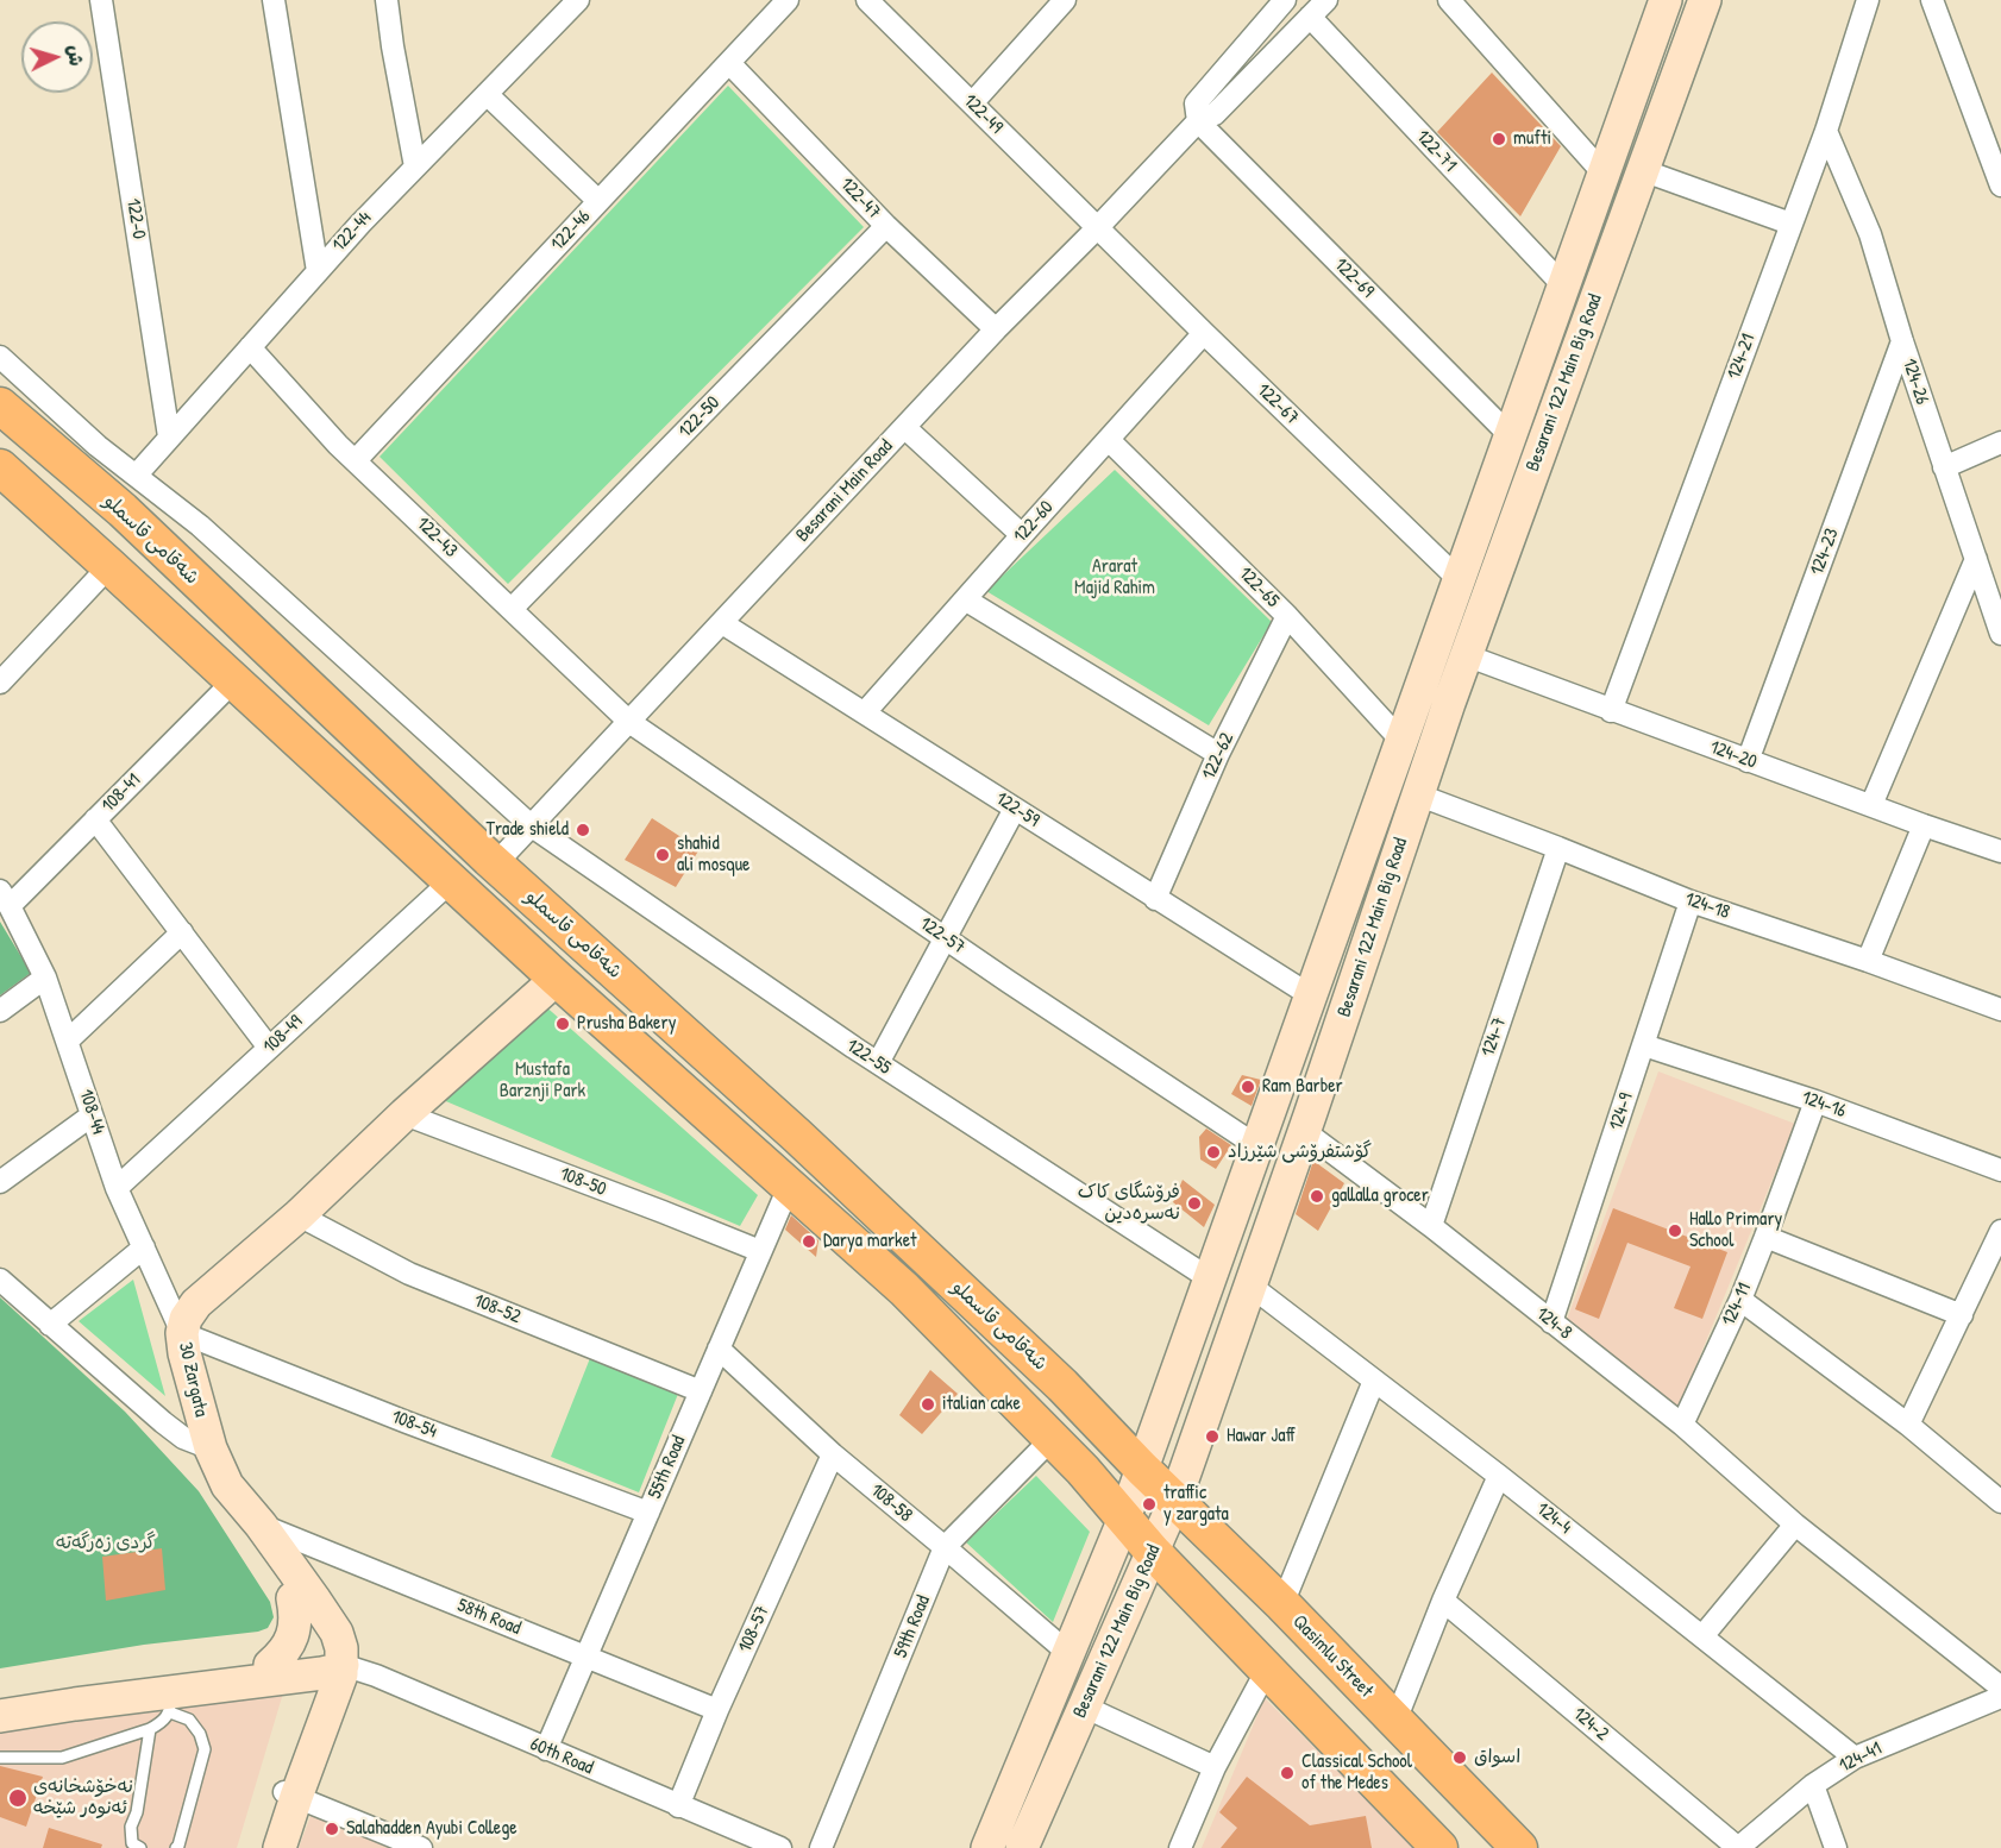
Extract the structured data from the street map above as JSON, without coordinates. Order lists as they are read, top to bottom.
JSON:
{
  "streets": {
    "main road": [
      "Besarani 122 Main Big Road",
      "شەقامی قاسملو",
      "30 Zargata",
      "Qasimlu Street"
    ],
    "street": [
      "122-49",
      "122-71",
      "122-47",
      "122-0",
      "122-46",
      "122-44",
      "122-69",
      "124-21",
      "124-26",
      "122-67",
      "122-50",
      "Besarani Main Road",
      "122-60",
      "122-43",
      "124-23",
      "122-65",
      "124-20",
      "122-62",
      "108-41",
      "122-59",
      "124-18",
      "122-57",
      "108-49",
      "124-7",
      "122-55",
      "124-16",
      "108-44",
      "124-9",
      "108-50",
      "124-11",
      "108-52",
      "124-8",
      "108-54",
      "55th Road",
      "108-58",
      "124-4",
      "58th Road",
      "59th Road",
      "108-57",
      "124-2",
      "60th Road",
      "124-41"
    ]
  },
  "crossings": [
    ["122-49", "122-67"],
    ["122-49", "Besarani Main Road"],
    ["122-71", "Besarani 122 Main Big Road"],
    ["122-71", "Besarani Main Road"],
    ["122-47", "122-46"],
    ["122-47", "122-50"],
    ["122-47", "Besarani Main Road"],
    ["122-0", "122-44"],
    ["122-46", "122-43"],
    ["122-44", "122-43"],
    ["122-44", "122-55"],
    ["122-69", "Besarani 122 Main Big Road"],
    ["122-69", "Besarani Main Road"],
    ["124-21", "124-26"],
    ["124-21", "124-20"],
    ["124-26", "124-23"],
    ["Besarani 122 Main Big Road", "122-67"],
    ["Besarani 122 Main Big Road", "شەقامی قاسملو"],
    ["Besarani 122 Main Big Road", "122-65"],
    ["Besarani 122 Main Big Road", "124-20"],
    ["Besarani 122 Main Big Road", "122-59"],
    ["Besarani 122 Main Big Road", "124-18"],
    ["Besarani 122 Main Big Road", "122-57"],
    ["Besarani 122 Main Big Road", "122-55"],
    ["Besarani 122 Main Big Road", "124-8"],
    ["Besarani 122 Main Big Road", "108-58"],
    ["Besarani 122 Main Big Road", "124-4"],
    ["Besarani 122 Main Big Road", "Qasimlu Street"],
    ["122-67", "Besarani Main Road"],
    ["122-67", "122-60"],
    ["122-50", "122-43"],
    ["Besarani Main Road", "122-43"],
    ["Besarani Main Road", "شەقامی قاسملو"],
    ["Besarani Main Road", "122-59"],
    ["Besarani Main Road", "122-57"],
    ["Besarani Main Road", "122-55"],
    ["122-60", "122-65"],
    ["122-60", "122-59"],
    ["122-43", "122-57"],
    ["شەقامی قاسملو", "108-41"],
    ["شەقامی قاسملو", "108-49"],
    ["شەقامی قاسملو", "30 Zargata"],
    ["شەقامی قاسملو", "55th Road"],
    ["شەقامی قاسملو", "59th Road"],
    ["شەقامی قاسملو", "Qasimlu Street"],
    ["124-23", "124-20"],
    ["122-65", "122-62"],
    ["122-62", "122-59"],
    ["108-41", "108-44"],
    ["124-18", "124-7"],
    ["124-18", "124-9"],
    ["108-49", "108-44"],
    ["124-7", "124-8"],
    ["124-16", "124-9"],
    ["124-16", "124-11"],
    ["108-44", "30 Zargata"],
    ["108-44", "108-54"],
    ["124-9", "124-8"],
    ["108-50", "30 Zargata"],
    ["108-50", "55th Road"],
    ["124-11", "124-8"],
    ["108-52", "30 Zargata"],
    ["108-52", "55th Road"],
    ["30 Zargata", "108-54"],
    ["30 Zargata", "58th Road"],
    ["30 Zargata", "60th Road"],
    ["108-54", "55th Road"],
    ["55th Road", "108-58"],
    ["55th Road", "58th Road"],
    ["55th Road", "60th Road"],
    ["108-58", "59th Road"],
    ["108-58", "108-57"],
    ["124-4", "124-41"],
    ["58th Road", "108-57"],
    ["108-57", "60th Road"],
    ["124-2", "124-41"]
  ],
  "parks": ["Ararat Majid Rahim", "Mustafa Barznji Park", "گردی زەرگەتە"],
  "places": [
    "mufti",
    "Trade shield",
    "shahid ali mosque",
    "Prusha Bakery",
    "Ram Barber",
    "گۆشتفرۆشی شێرزاد",
    "gallalla grocer",
    "فرۆشگای کاک نەسرەدین",
    "Hallo Primary School",
    "Darya market",
    "italian cake",
    "Hawar Jaff",
    "traffic y zargata",
    "اسواق",
    "Classical School of the Medes",
    "نەخۆشخانەی ئەنوەر شێخە",
    "Salahadden Ayubi College"
  ],
  "north": "right"
}
